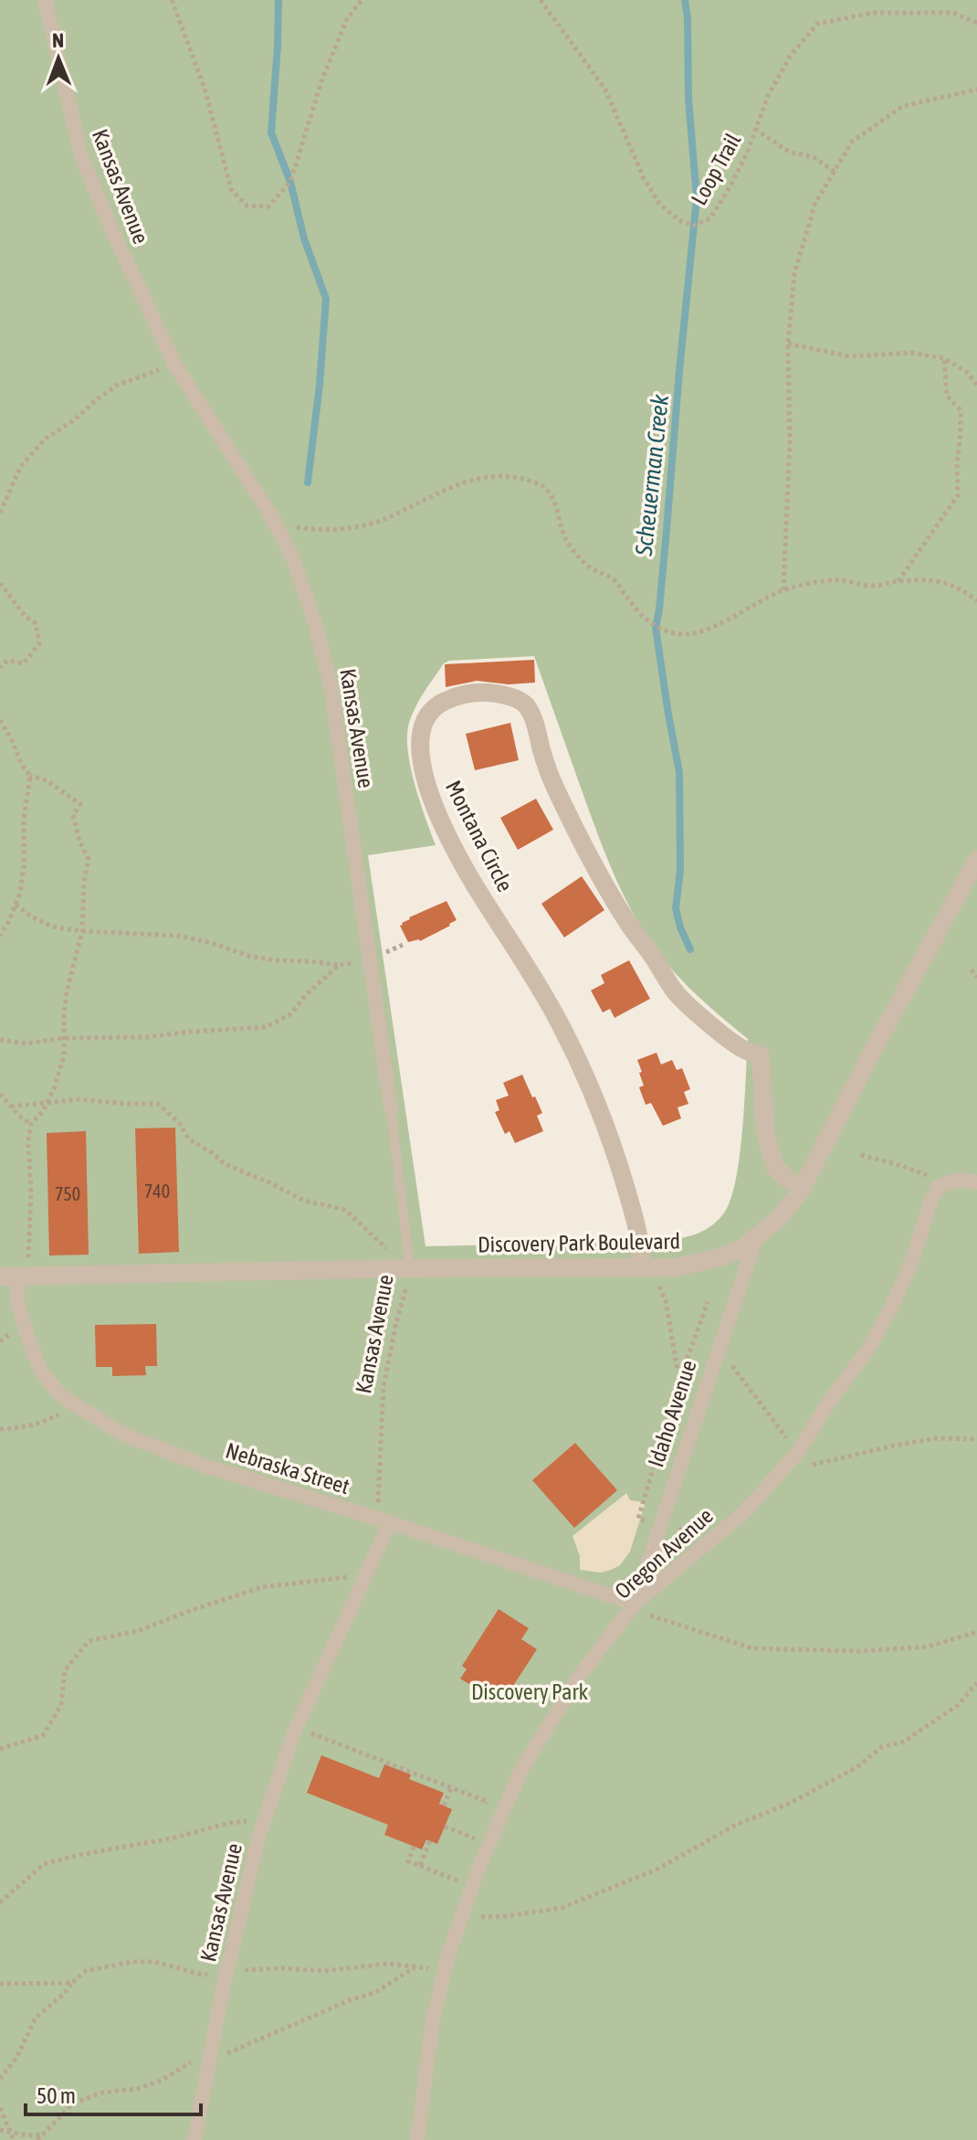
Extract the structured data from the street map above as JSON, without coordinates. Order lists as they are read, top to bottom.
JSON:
{
  "streets": {
    "street": [
      "Kansas Avenue",
      "Montana Circle",
      "Discovery Park Boulevard",
      "Idaho Avenue",
      "Nebraska Street",
      "Oregon Avenue"
    ],
    "path": ["Loop Trail"]
  },
  "crossings": [
    ["Kansas Avenue", "Discovery Park Boulevard"],
    ["Kansas Avenue", "Nebraska Street"],
    ["Montana Circle", "Discovery Park Boulevard"],
    ["Discovery Park Boulevard", "Idaho Avenue"],
    ["Discovery Park Boulevard", "Nebraska Street"],
    ["Idaho Avenue", "Nebraska Street"],
    ["Idaho Avenue", "Oregon Avenue"],
    ["Nebraska Street", "Oregon Avenue"]
  ],
  "water": ["Scheuerman Creek"],
  "parks": ["Discovery Park"],
  "house_numbers": ["740", "750"],
  "scale_bar": "50 m",
  "north": "top"
}
